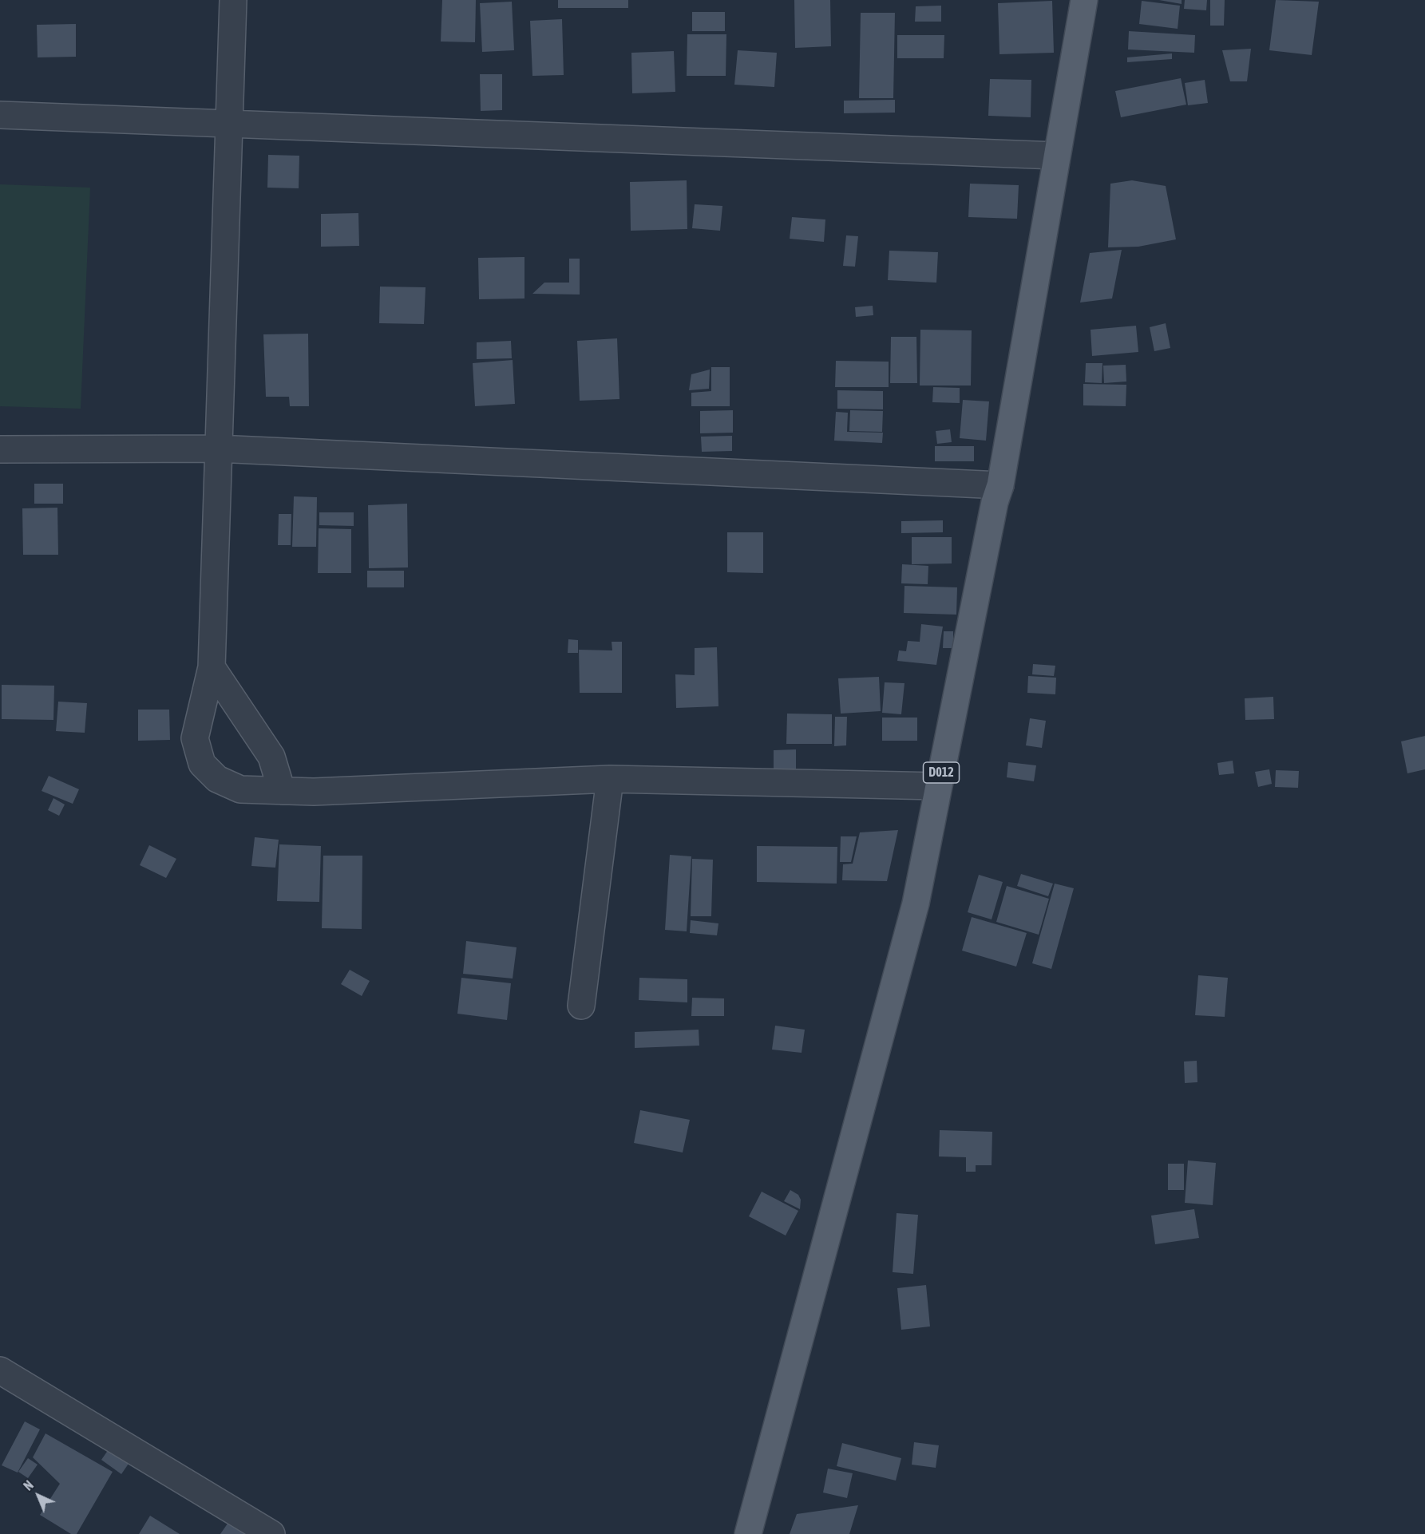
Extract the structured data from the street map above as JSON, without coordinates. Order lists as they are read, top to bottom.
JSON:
{
  "streets": {
    "main road": ["D012"]
  },
  "north": "top left"
}
